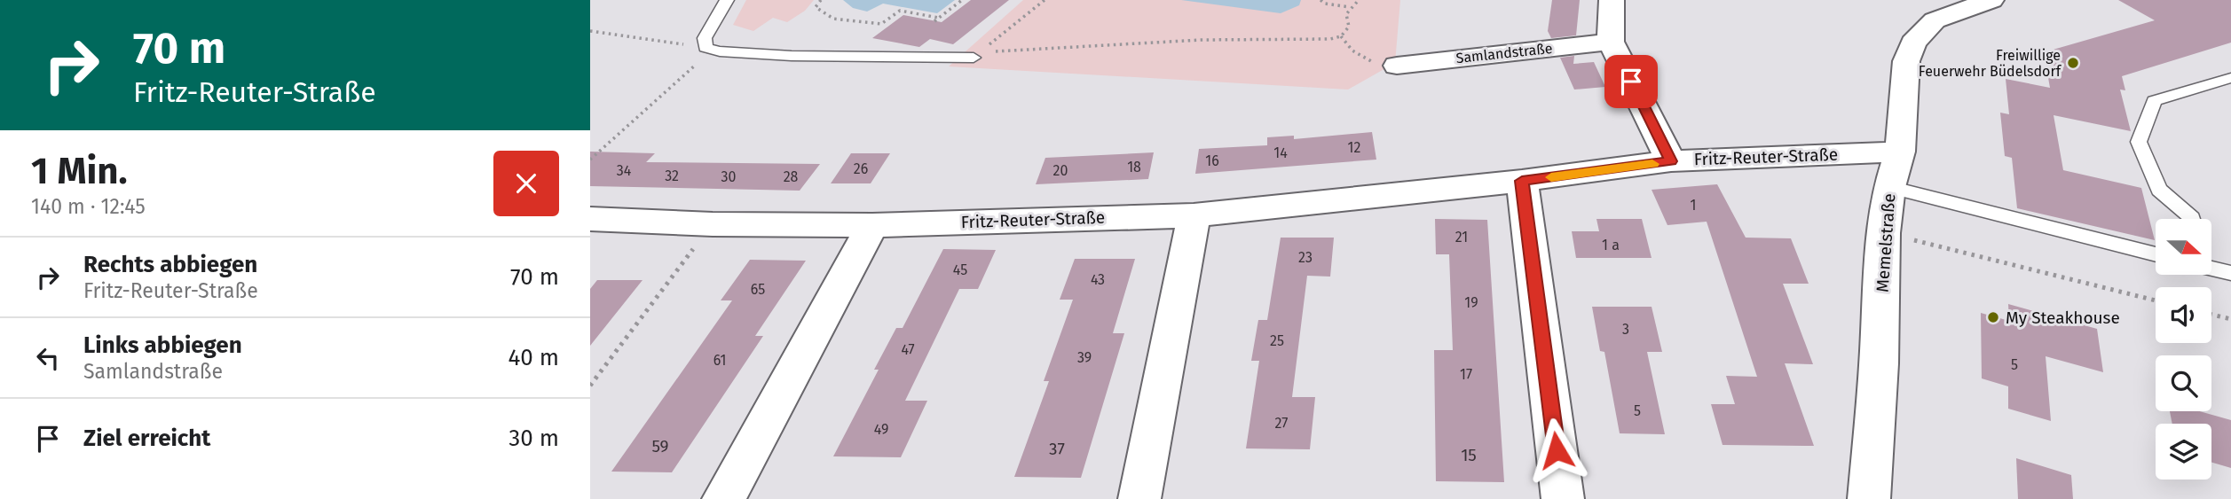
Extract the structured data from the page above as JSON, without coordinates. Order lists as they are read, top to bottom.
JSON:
{
  "streets": {
    "street": ["Samlandstraße", "Fritz-Reuter-Straße", "Memelstraße"]
  },
  "crossings": [
    ["Fritz-Reuter-Straße", "Memelstraße"]
  ],
  "places": ["Freiwillige Feuerwehr Büdelsdorf", "My Steakhouse"],
  "house_numbers": [
    "12",
    "14",
    "16",
    "18",
    "26",
    "34",
    "20",
    "32",
    "30",
    "28",
    "1",
    "21",
    "1 a",
    "23",
    "45",
    "43",
    "65",
    "19",
    "3",
    "25",
    "47",
    "39",
    "61",
    "5",
    "17",
    "5",
    "27",
    "49",
    "59",
    "37",
    "15"
  ],
  "north": "right",
  "page": {
    "turn": ["70 m", "Fritz-Reuter-Straße"],
    "heading": ["1 Min.", "140 m · 12:45"],
    "list": [
      {
        "name": "Rechts abbiegen",
        "note": "Fritz-Reuter-Straße",
        "value": "70 m"
      },
      {
        "name": "Links abbiegen",
        "note": "Samlandstraße",
        "value": "40 m"
      },
      {
        "name": "Ziel erreicht",
        "value": "30 m"
      }
    ]
  }
}
